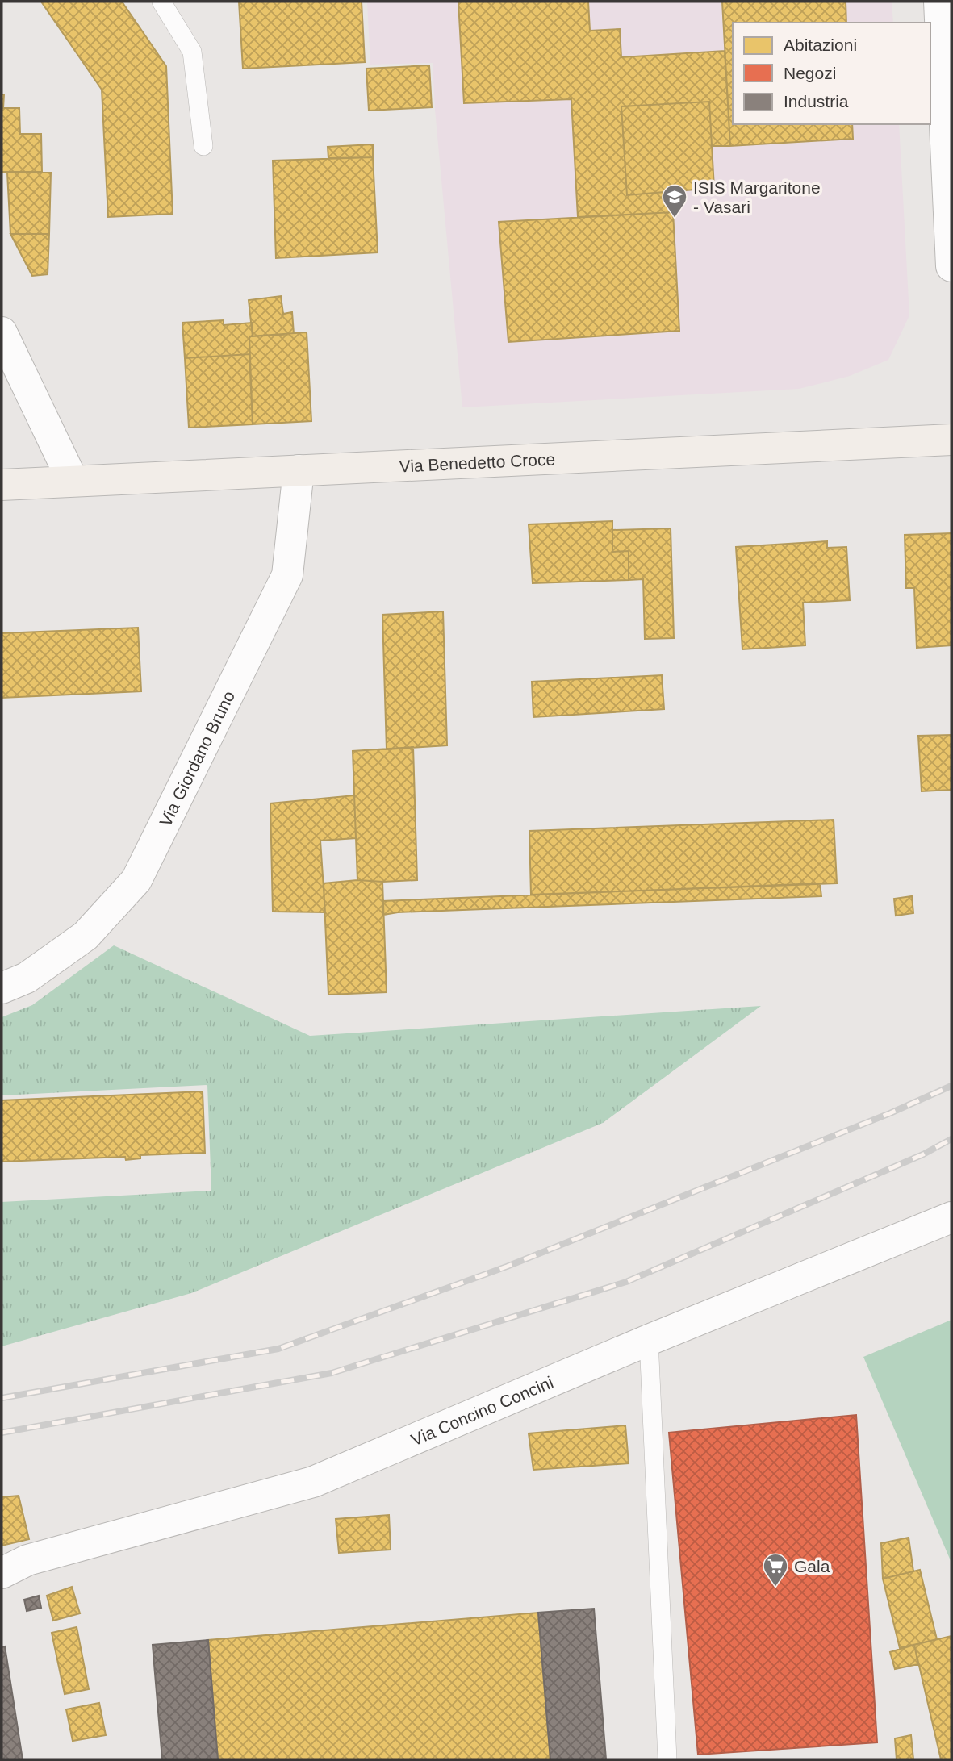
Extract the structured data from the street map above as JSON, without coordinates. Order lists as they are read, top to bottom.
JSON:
{
  "streets": {
    "main road": ["Via Benedetto Croce"],
    "street": ["Via Giordano Bruno", "Via Concino Concini"]
  },
  "crossings": [
    ["Via Benedetto Croce", "Via Giordano Bruno"]
  ],
  "places": {
    "school or university": ["ISIS Margaritone - Vasari"],
    "supermarket": ["Gala"]
  },
  "legend": ["Abitazioni", "Negozi", "Industria"]
}
